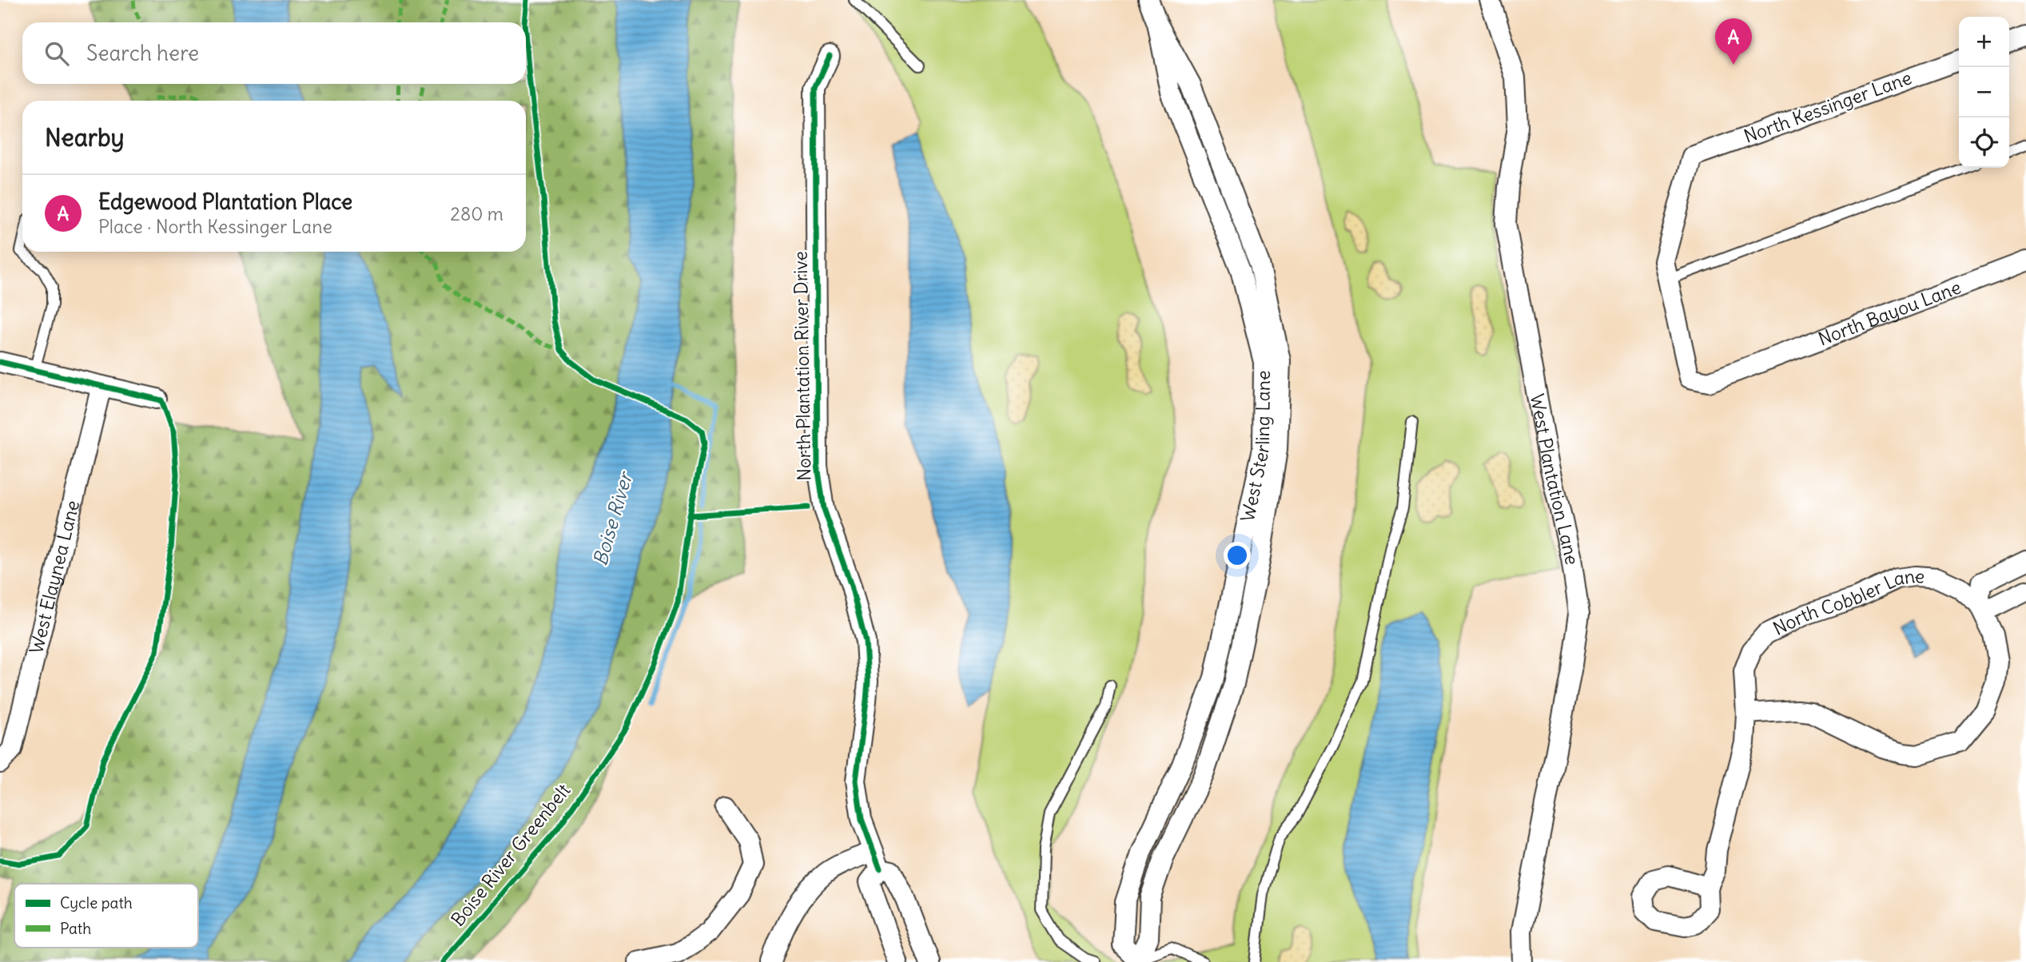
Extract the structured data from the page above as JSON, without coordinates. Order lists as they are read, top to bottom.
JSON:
{
  "streets": {
    "street": [
      "North Kessinger Lane",
      "North Bayou Lane",
      "North Plantation River Drive",
      "West Sterling Lane",
      "West Plantation Lane",
      "West Elaynea Lane",
      "North Cobbler Lane"
    ],
    "cycle path": ["Boise River Greenbelt"]
  },
  "crossings": [
    ["North Kessinger Lane", "North Bayou Lane"]
  ],
  "water": ["Boise River"],
  "legend": ["Cycle path", "Path"],
  "page": {
    "map_buttons": ["+", "−"],
    "pins": "A",
    "search": "Search here",
    "heading": "Nearby",
    "list": [
      {
        "mark": "A",
        "name": "Edgewood Plantation Place",
        "note": "Place · North Kessinger Lane",
        "value": "280 m"
      }
    ]
  }
}
